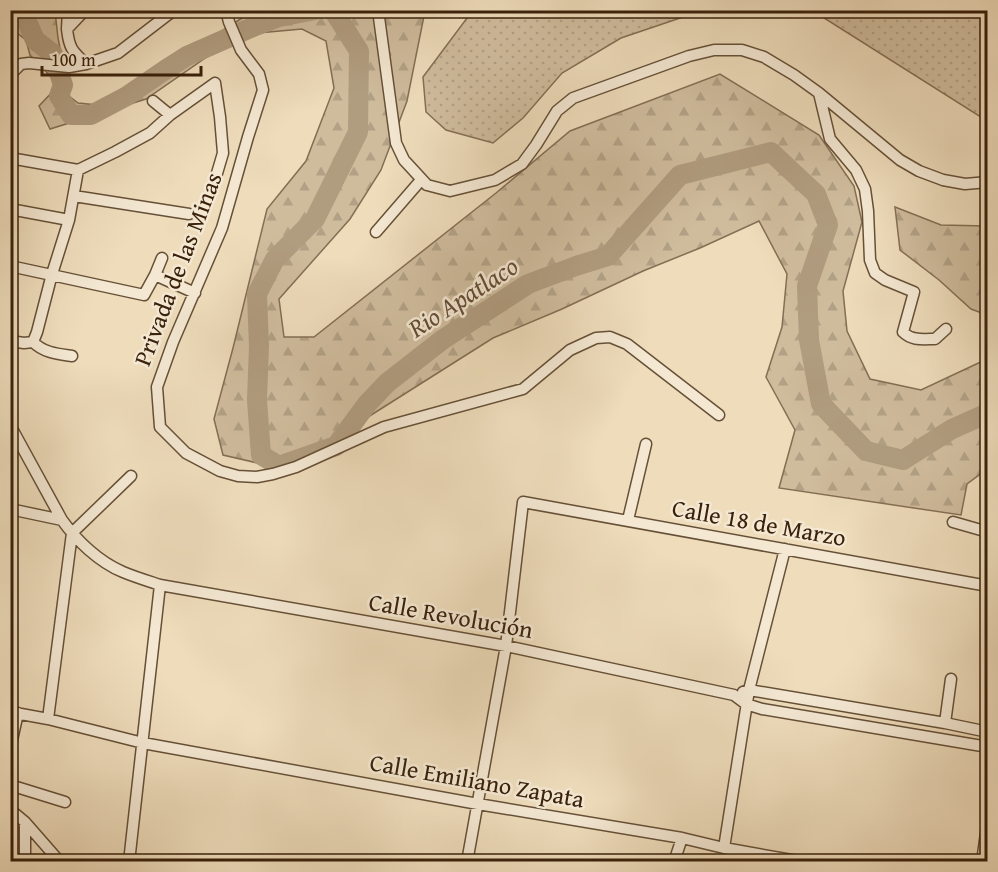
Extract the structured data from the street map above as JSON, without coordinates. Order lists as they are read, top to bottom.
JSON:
{
  "streets": {
    "street": [
      "Privada de las Minas",
      "Calle 18 de Marzo",
      "Calle Revolución",
      "Calle Emiliano Zapata"
    ]
  },
  "crossings": [
    ["Calle 18 de Marzo", "Calle Revolución"]
  ],
  "water": ["Rio Apatlaco"],
  "scale_bar": "100 m"
}
